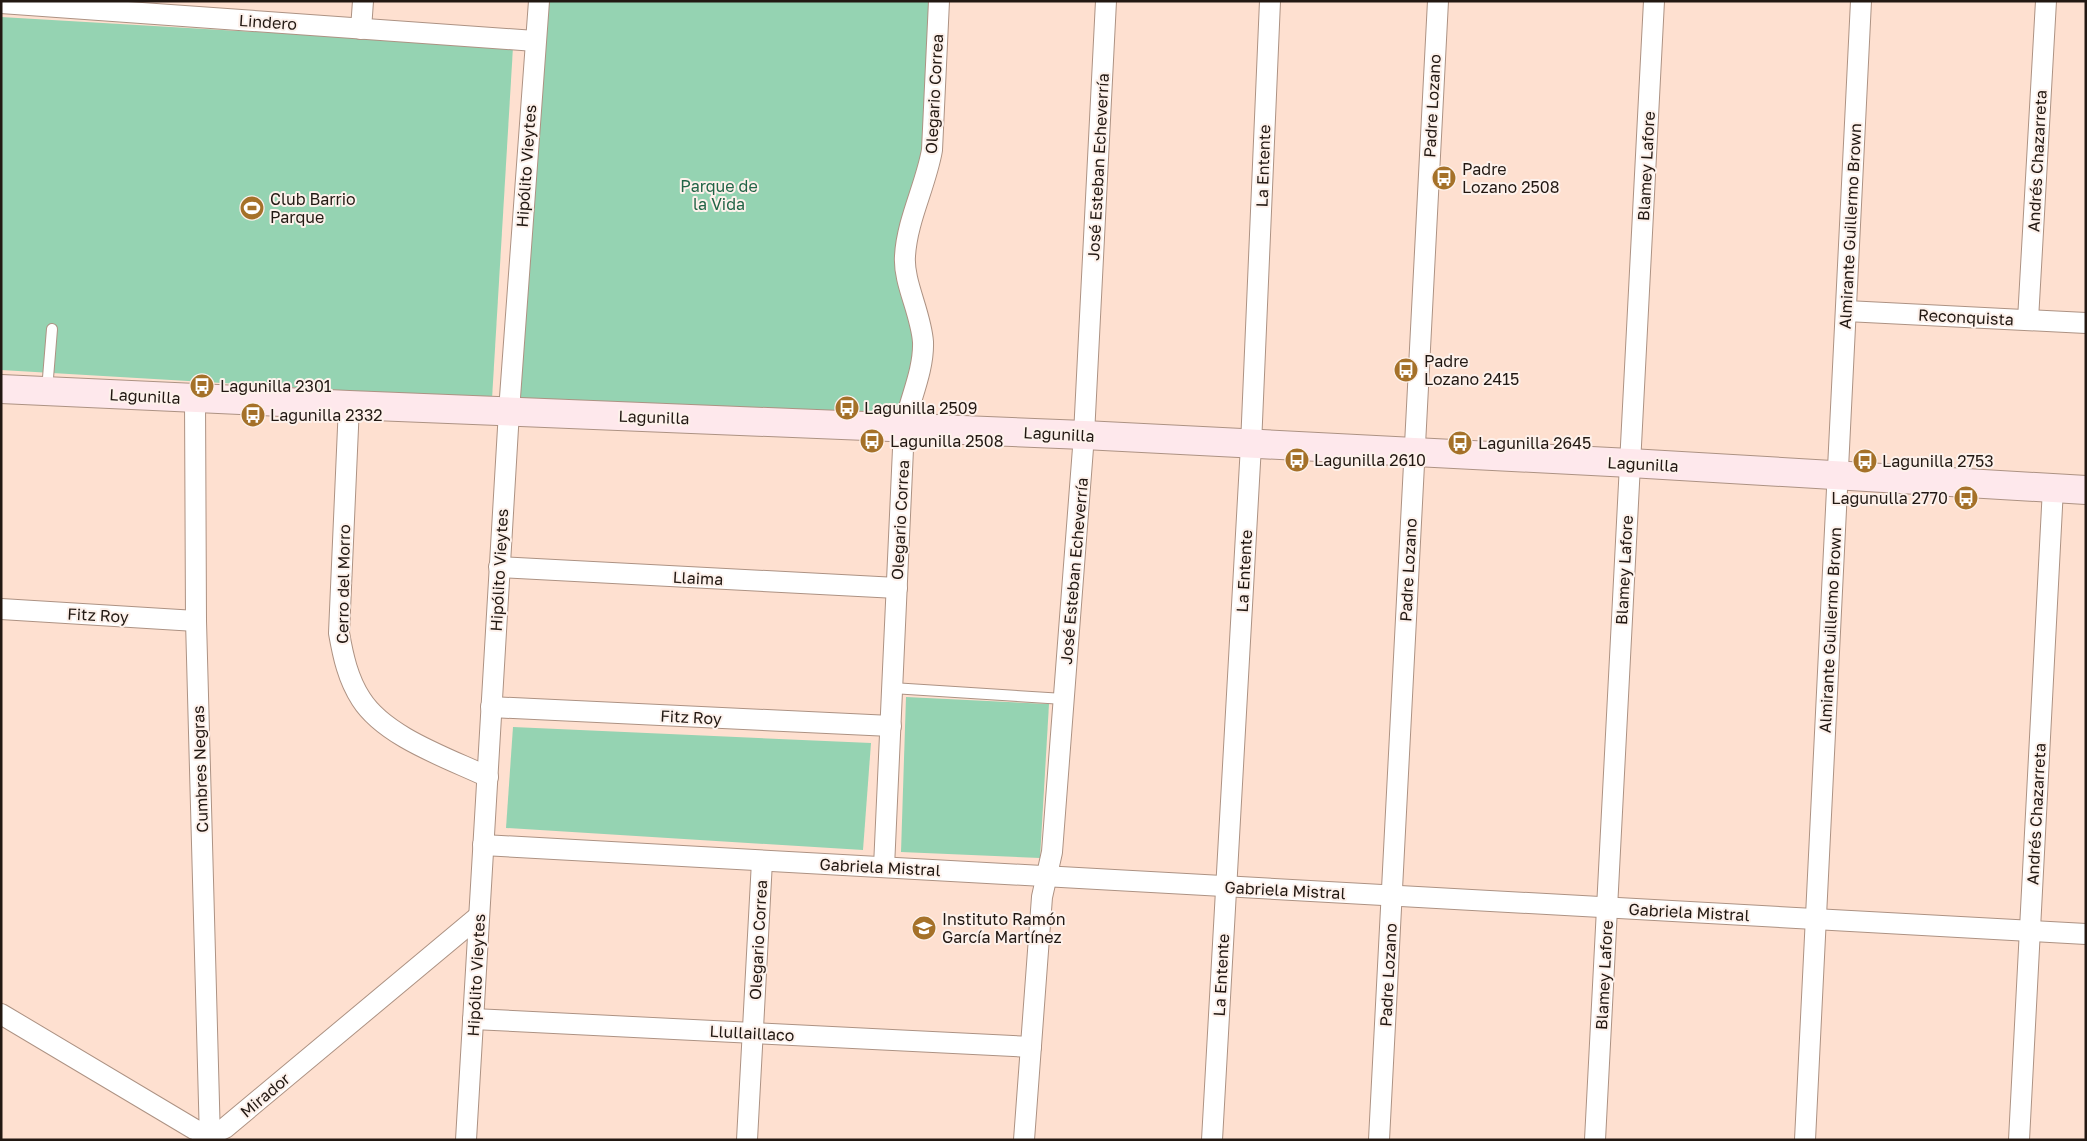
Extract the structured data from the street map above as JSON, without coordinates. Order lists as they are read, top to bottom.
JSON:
{
  "streets": {
    "main road": ["Lagunilla"],
    "street": [
      "Lindero",
      "Olegario Correa",
      "Padre Lozano",
      "Andrés Chazarreta",
      "Hipólito Vieytes",
      "La Entente",
      "Blamey Lafore",
      "José Esteban Echeverría",
      "Almirante Guillermo Brown",
      "Reconquista",
      "Llaima",
      "Cerro del Morro",
      "Fitz Roy",
      "Cumbres Negras",
      "Gabriela Mistral",
      "Llullaillaco",
      "Mirador"
    ]
  },
  "crossings": [
    ["Lindero", "Hipólito Vieytes"],
    ["Olegario Correa", "Lagunilla"],
    ["Olegario Correa", "Llaima"],
    ["Olegario Correa", "Fitz Roy"],
    ["Olegario Correa", "Gabriela Mistral"],
    ["Olegario Correa", "Llullaillaco"],
    ["Padre Lozano", "Lagunilla"],
    ["Padre Lozano", "Gabriela Mistral"],
    ["Andrés Chazarreta", "Reconquista"],
    ["Andrés Chazarreta", "Lagunilla"],
    ["Andrés Chazarreta", "Gabriela Mistral"],
    ["Hipólito Vieytes", "Lagunilla"],
    ["Hipólito Vieytes", "Llaima"],
    ["Hipólito Vieytes", "Cerro del Morro"],
    ["Hipólito Vieytes", "Fitz Roy"],
    ["Hipólito Vieytes", "Gabriela Mistral"],
    ["Hipólito Vieytes", "Llullaillaco"],
    ["Hipólito Vieytes", "Mirador"],
    ["La Entente", "Lagunilla"],
    ["La Entente", "Gabriela Mistral"],
    ["Blamey Lafore", "Lagunilla"],
    ["Blamey Lafore", "Gabriela Mistral"],
    ["José Esteban Echeverría", "Lagunilla"],
    ["José Esteban Echeverría", "Gabriela Mistral"],
    ["José Esteban Echeverría", "Llullaillaco"],
    ["Almirante Guillermo Brown", "Reconquista"],
    ["Almirante Guillermo Brown", "Lagunilla"],
    ["Almirante Guillermo Brown", "Gabriela Mistral"],
    ["Lagunilla", "Cerro del Morro"],
    ["Lagunilla", "Cumbres Negras"],
    ["Fitz Roy", "Cumbres Negras"],
    ["Cumbres Negras", "Mirador"]
  ],
  "parks": ["Parque de la Vida"],
  "places": {
    "bus stop": [
      "Padre Lozano 2508",
      "Padre Lozano 2415",
      "Lagunilla 2301",
      "Lagunilla 2509",
      "Lagunilla 2332",
      "Lagunilla 2508",
      "Lagunilla 2645",
      "Lagunilla 2610",
      "Lagunilla 2753",
      "Lagunulla 2770"
    ],
    "sports": ["Club Barrio Parque"],
    "school or university": ["Instituto Ramón García Martínez"]
  }
}
